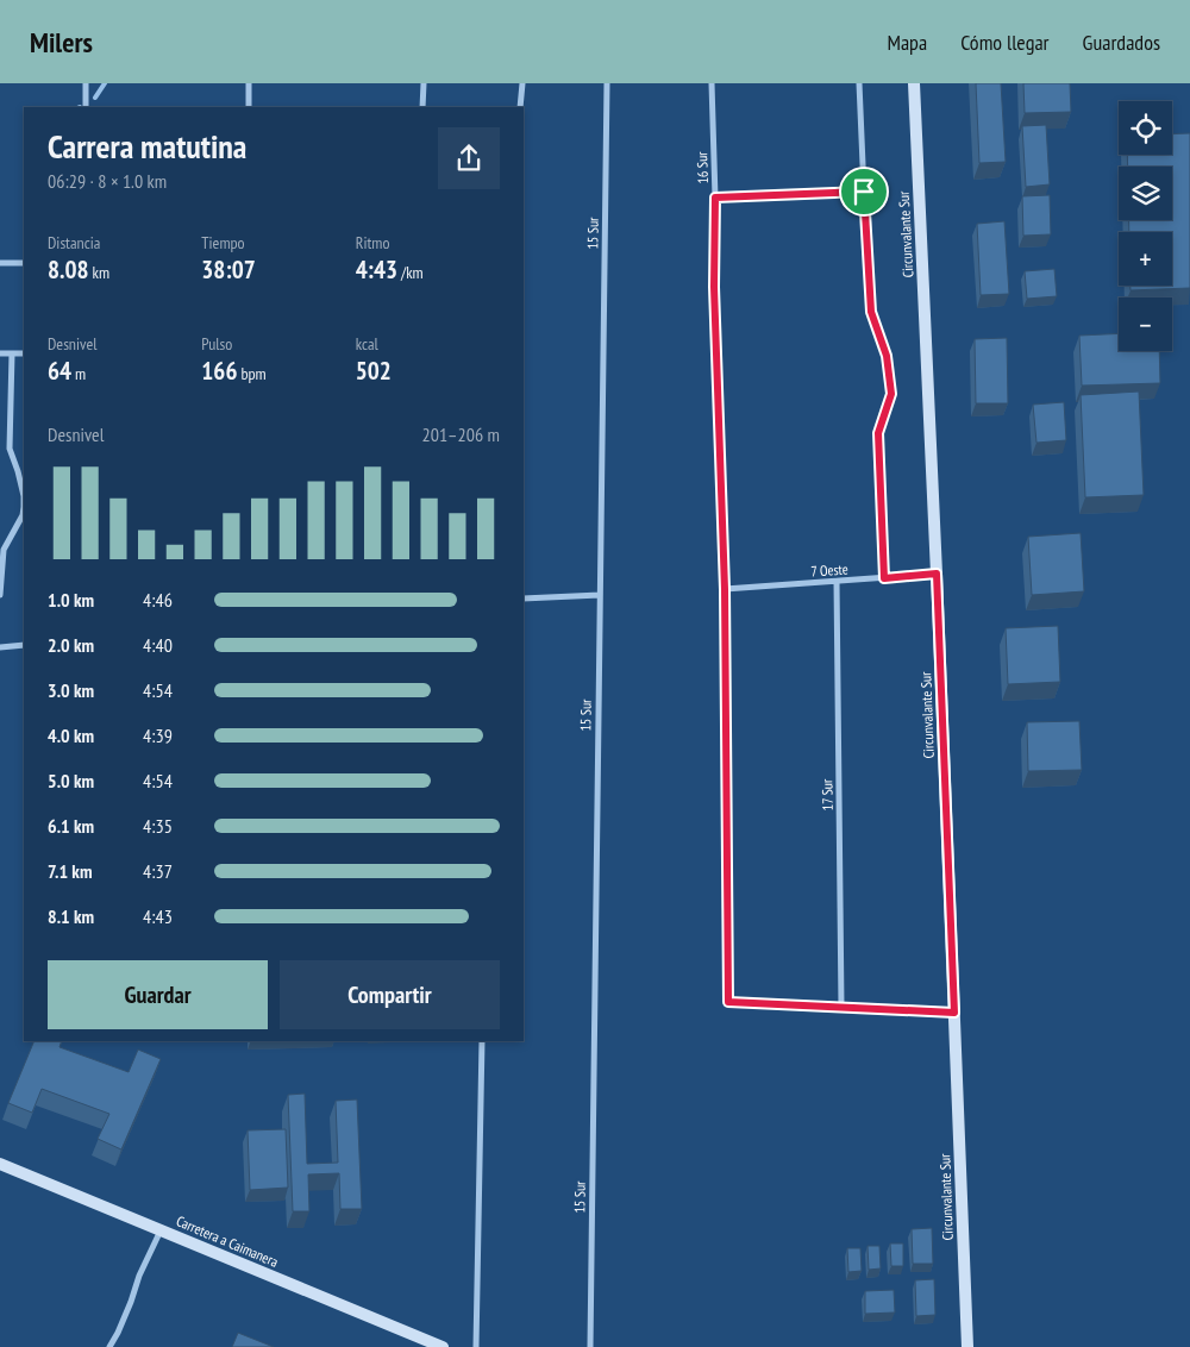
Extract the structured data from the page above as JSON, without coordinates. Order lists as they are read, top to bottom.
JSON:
{
  "streets": {
    "main road": ["Circunvalante Sur", "Carretera a Caimanera"],
    "street": [
      "16 Sur",
      "15 Sur",
      "7 Oeste",
      "17 Sur"
    ]
  },
  "crossings": [
    ["16 Sur", "7 Oeste"],
    ["16 Sur", "17 Sur"],
    ["Circunvalante Sur", "7 Oeste"],
    ["7 Oeste", "17 Sur"]
  ],
  "page": {
    "header": "Milers",
    "nav": ["Mapa", "Cómo llegar", "Guardados"],
    "map_buttons": ["+", "−"],
    "heading": ["Carrera matutina", "06:29 · 8 × 1.0 km"],
    "stats": [
      ["Distancia", "8.08 km"],
      ["Tiempo", "38:07"],
      ["Ritmo", "4:43 /km"],
      ["Desnivel", "64 m"],
      ["Pulso", "166 bpm"],
      ["kcal", "502"]
    ],
    "chart": ["Desnivel", "201–206 m"],
    "list": [
      {
        "name": "1.0 km",
        "note": "4:46"
      },
      {
        "name": "2.0 km",
        "note": "4:40"
      },
      {
        "name": "3.0 km",
        "note": "4:54"
      },
      {
        "name": "4.0 km",
        "note": "4:39"
      },
      {
        "name": "5.0 km",
        "note": "4:54"
      },
      {
        "name": "6.1 km",
        "note": "4:35"
      },
      {
        "name": "7.1 km",
        "note": "4:37"
      },
      {
        "name": "8.1 km",
        "note": "4:43"
      }
    ],
    "buttons": ["Guardar", "Compartir"]
  }
}
